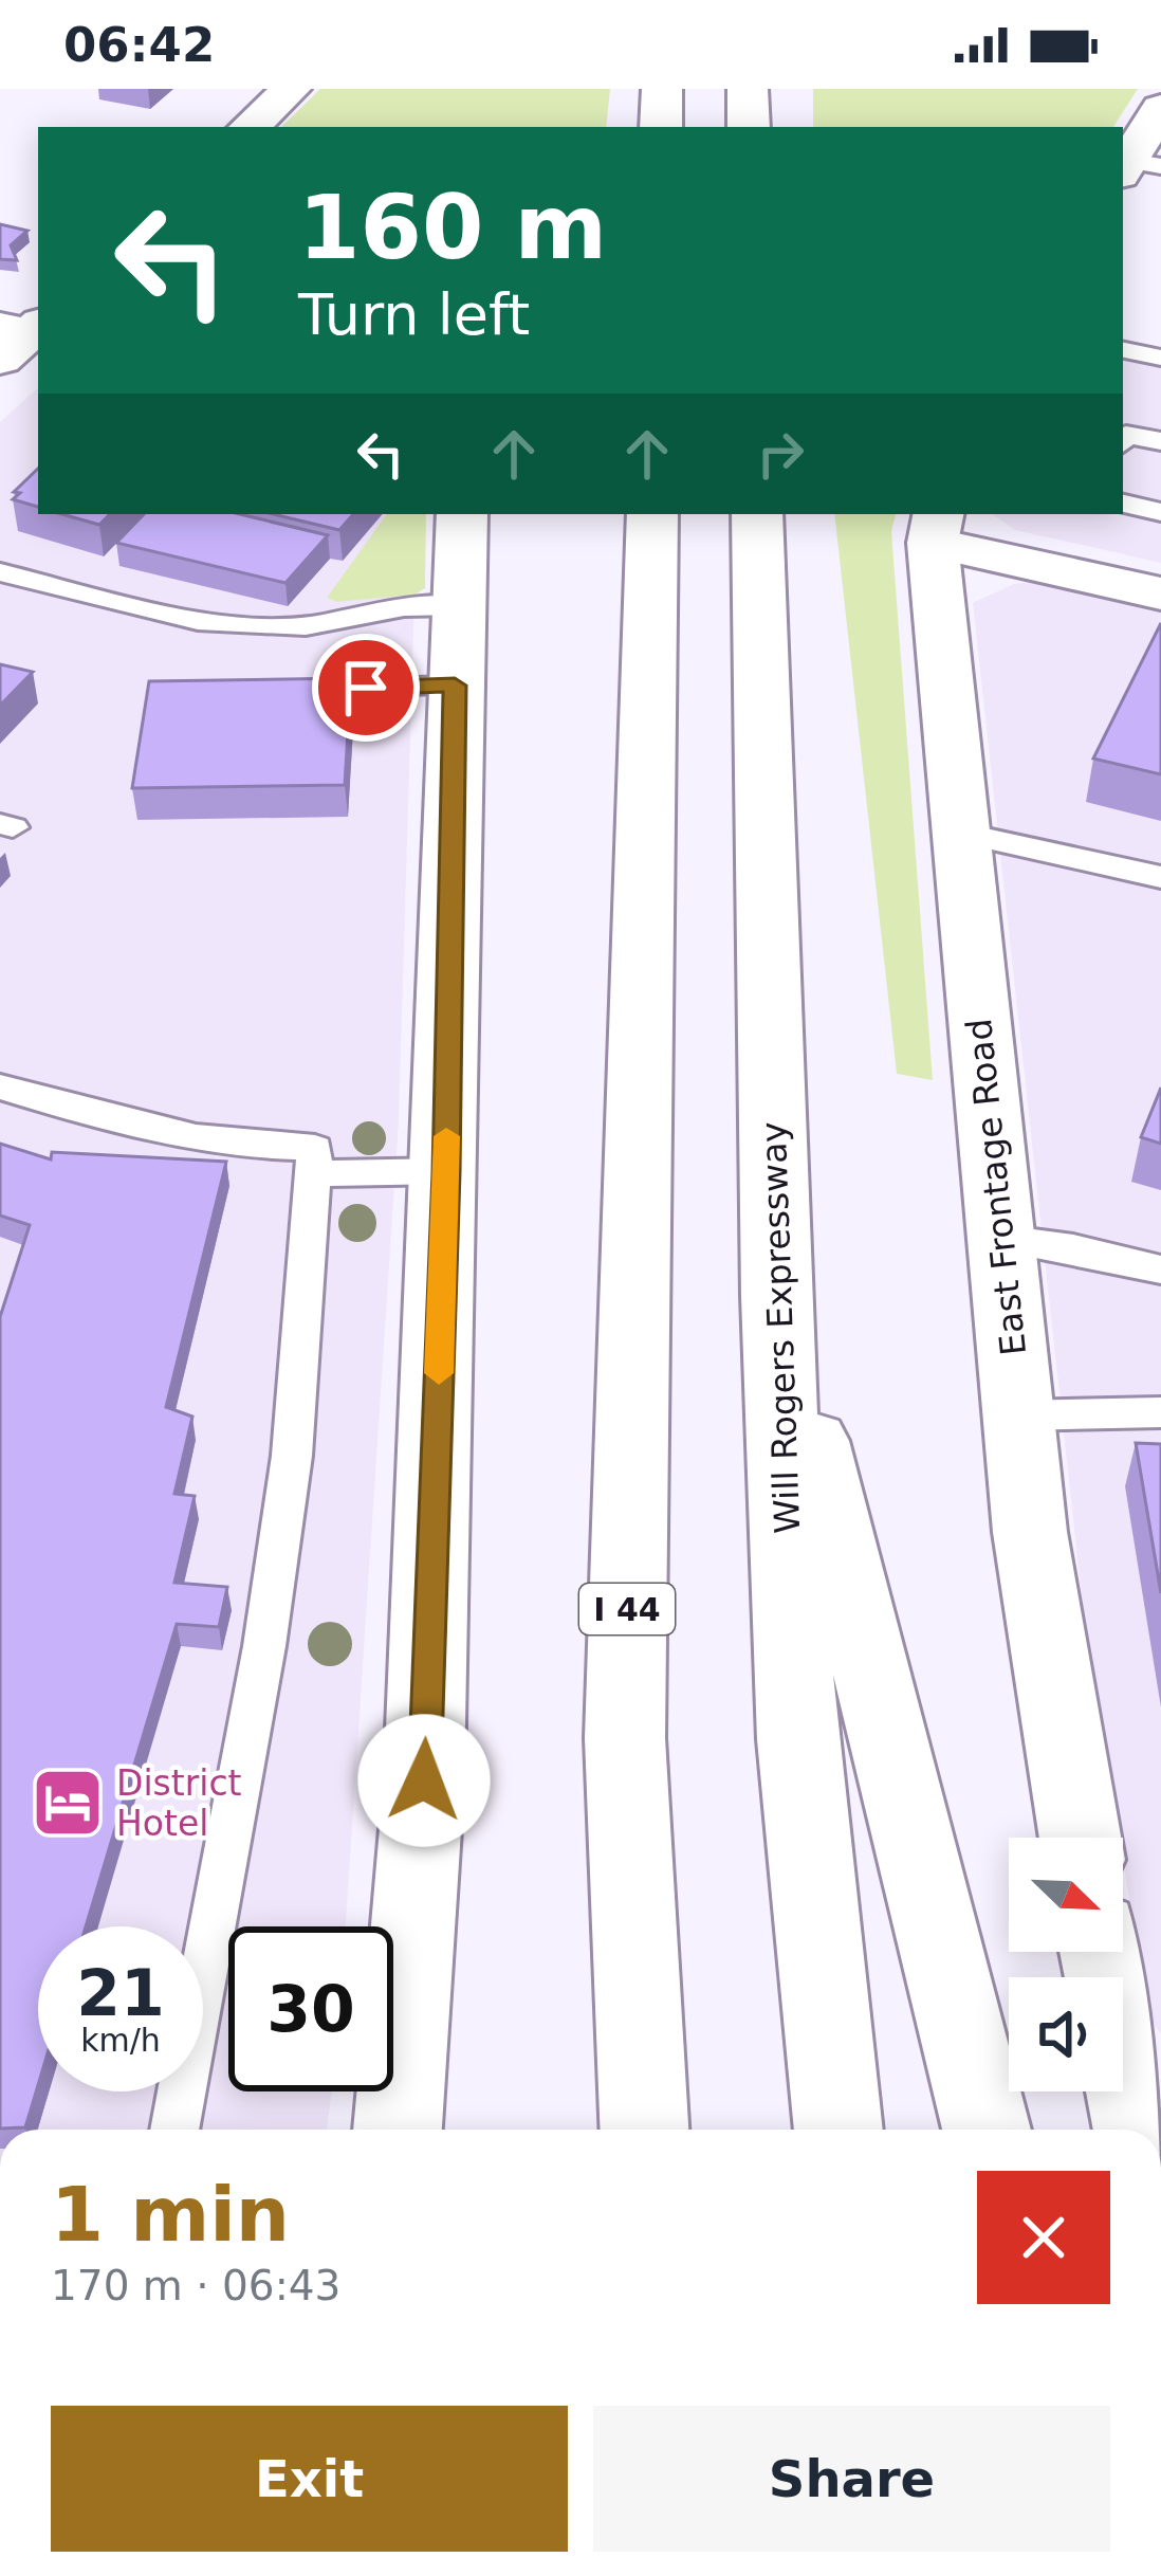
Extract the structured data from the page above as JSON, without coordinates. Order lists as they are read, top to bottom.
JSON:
{
  "streets": {
    "main road": ["East Frontage Road", "Will Rogers Expressway", "I 44"]
  },
  "places": {
    "hotel": ["District Hotel"]
  },
  "north": "bottom right",
  "page": {
    "status": "06:42",
    "turn": ["160 m", "Turn left"],
    "speed": "21 km/h",
    "limit": "30",
    "heading": ["1 min", "170 m · 06:43"],
    "buttons": ["Exit", "Share"]
  }
}
